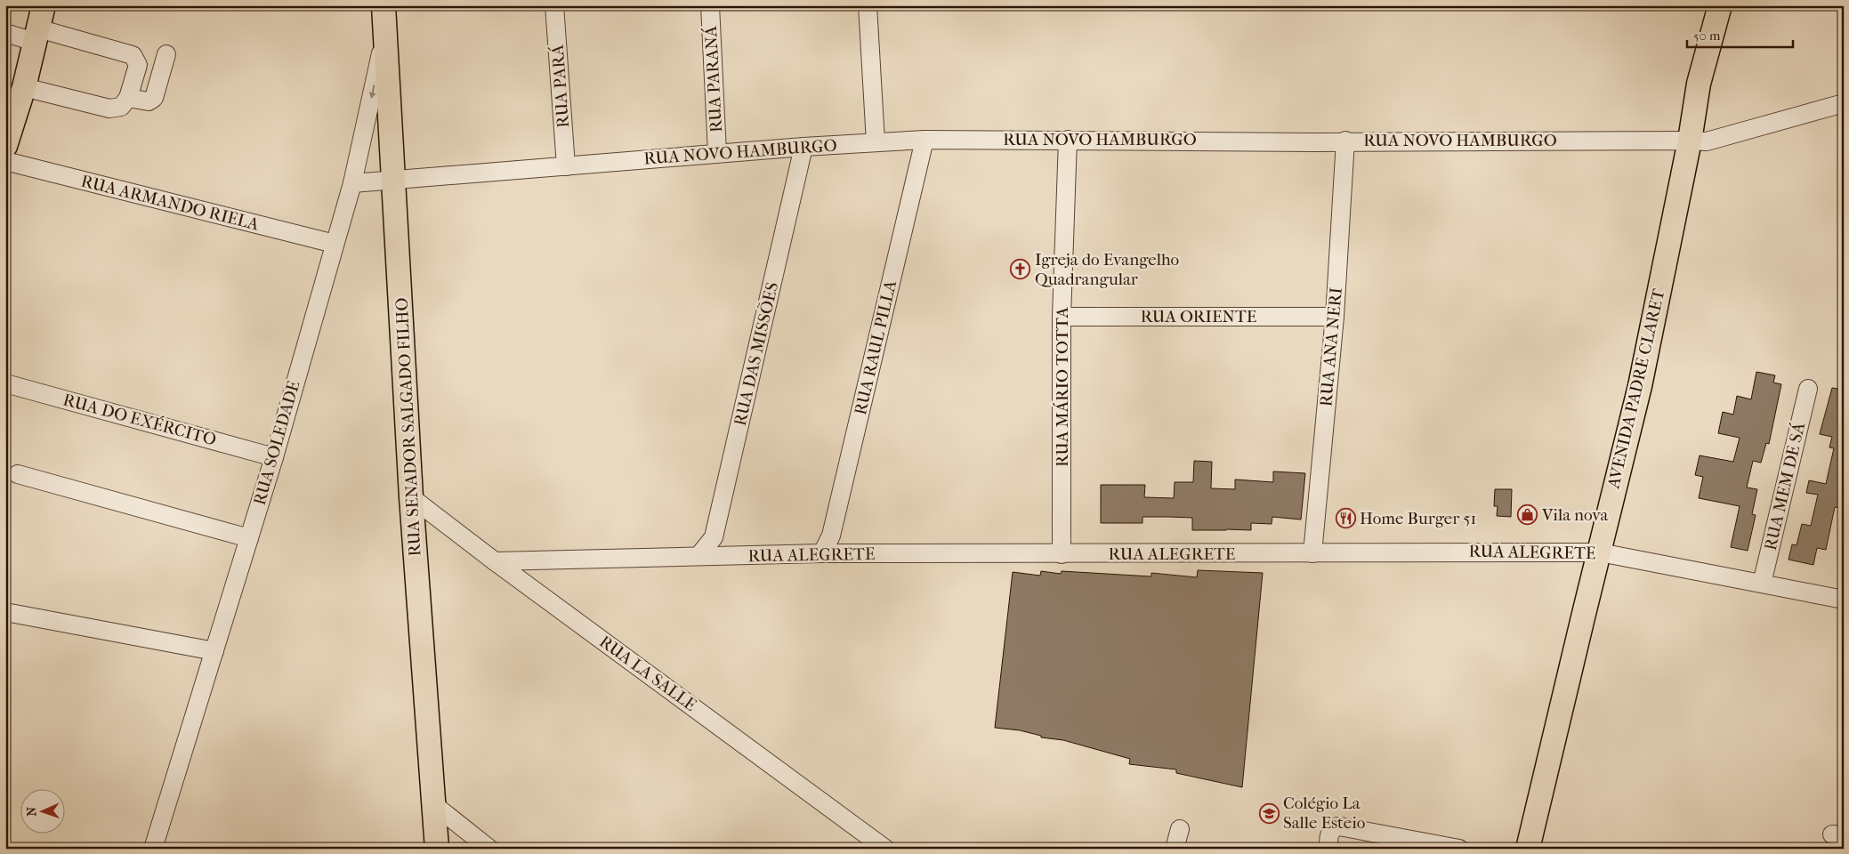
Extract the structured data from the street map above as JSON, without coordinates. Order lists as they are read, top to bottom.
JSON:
{
  "streets": {
    "main road": ["AVENIDA PADRE CLARET", "RUA SENADOR SALGADO FILHO"],
    "street": [
      "RUA PARANÁ",
      "RUA PARÁ",
      "RUA NOVO HAMBURGO",
      "RUA ARMANDO RIELA",
      "RUA ORIENTE",
      "RUA ANA NERI",
      "RUA RAUL PILLA",
      "RUA DAS MISSÕES",
      "RUA MÁRIO TOTTA",
      "RUA DO EXÉRCITO",
      "RUA SOLEDADE",
      "RUA MEM DE SÁ",
      "RUA ALEGRETE",
      "RUA LA SALLE"
    ]
  },
  "crossings": [
    ["RUA PARANÁ", "RUA NOVO HAMBURGO"],
    ["RUA PARÁ", "RUA NOVO HAMBURGO"],
    ["RUA NOVO HAMBURGO", "RUA ANA NERI"],
    ["RUA NOVO HAMBURGO", "RUA RAUL PILLA"],
    ["RUA NOVO HAMBURGO", "RUA DAS MISSÕES"],
    ["RUA NOVO HAMBURGO", "RUA MÁRIO TOTTA"],
    ["RUA NOVO HAMBURGO", "AVENIDA PADRE CLARET"],
    ["RUA NOVO HAMBURGO", "RUA SENADOR SALGADO FILHO"],
    ["RUA NOVO HAMBURGO", "RUA SOLEDADE"],
    ["RUA ARMANDO RIELA", "RUA SOLEDADE"],
    ["RUA ORIENTE", "RUA ANA NERI"],
    ["RUA ORIENTE", "RUA MÁRIO TOTTA"],
    ["RUA ANA NERI", "RUA ALEGRETE"],
    ["RUA RAUL PILLA", "RUA ALEGRETE"],
    ["RUA DAS MISSÕES", "RUA ALEGRETE"],
    ["RUA MÁRIO TOTTA", "RUA ALEGRETE"],
    ["AVENIDA PADRE CLARET", "RUA ALEGRETE"],
    ["RUA DO EXÉRCITO", "RUA SOLEDADE"],
    ["RUA SENADOR SALGADO FILHO", "RUA SOLEDADE"],
    ["RUA SENADOR SALGADO FILHO", "RUA LA SALLE"],
    ["RUA MEM DE SÁ", "RUA ALEGRETE"],
    ["RUA ALEGRETE", "RUA LA SALLE"]
  ],
  "places": {
    "church": ["Igreja do Evangelho Quadrangular"],
    "shop": ["Vila nova"],
    "restaurant": ["Home Burger 51"],
    "school or university": ["Colégio La Salle Esteio"]
  },
  "scale_bar": "50 m",
  "north": "left"
}
